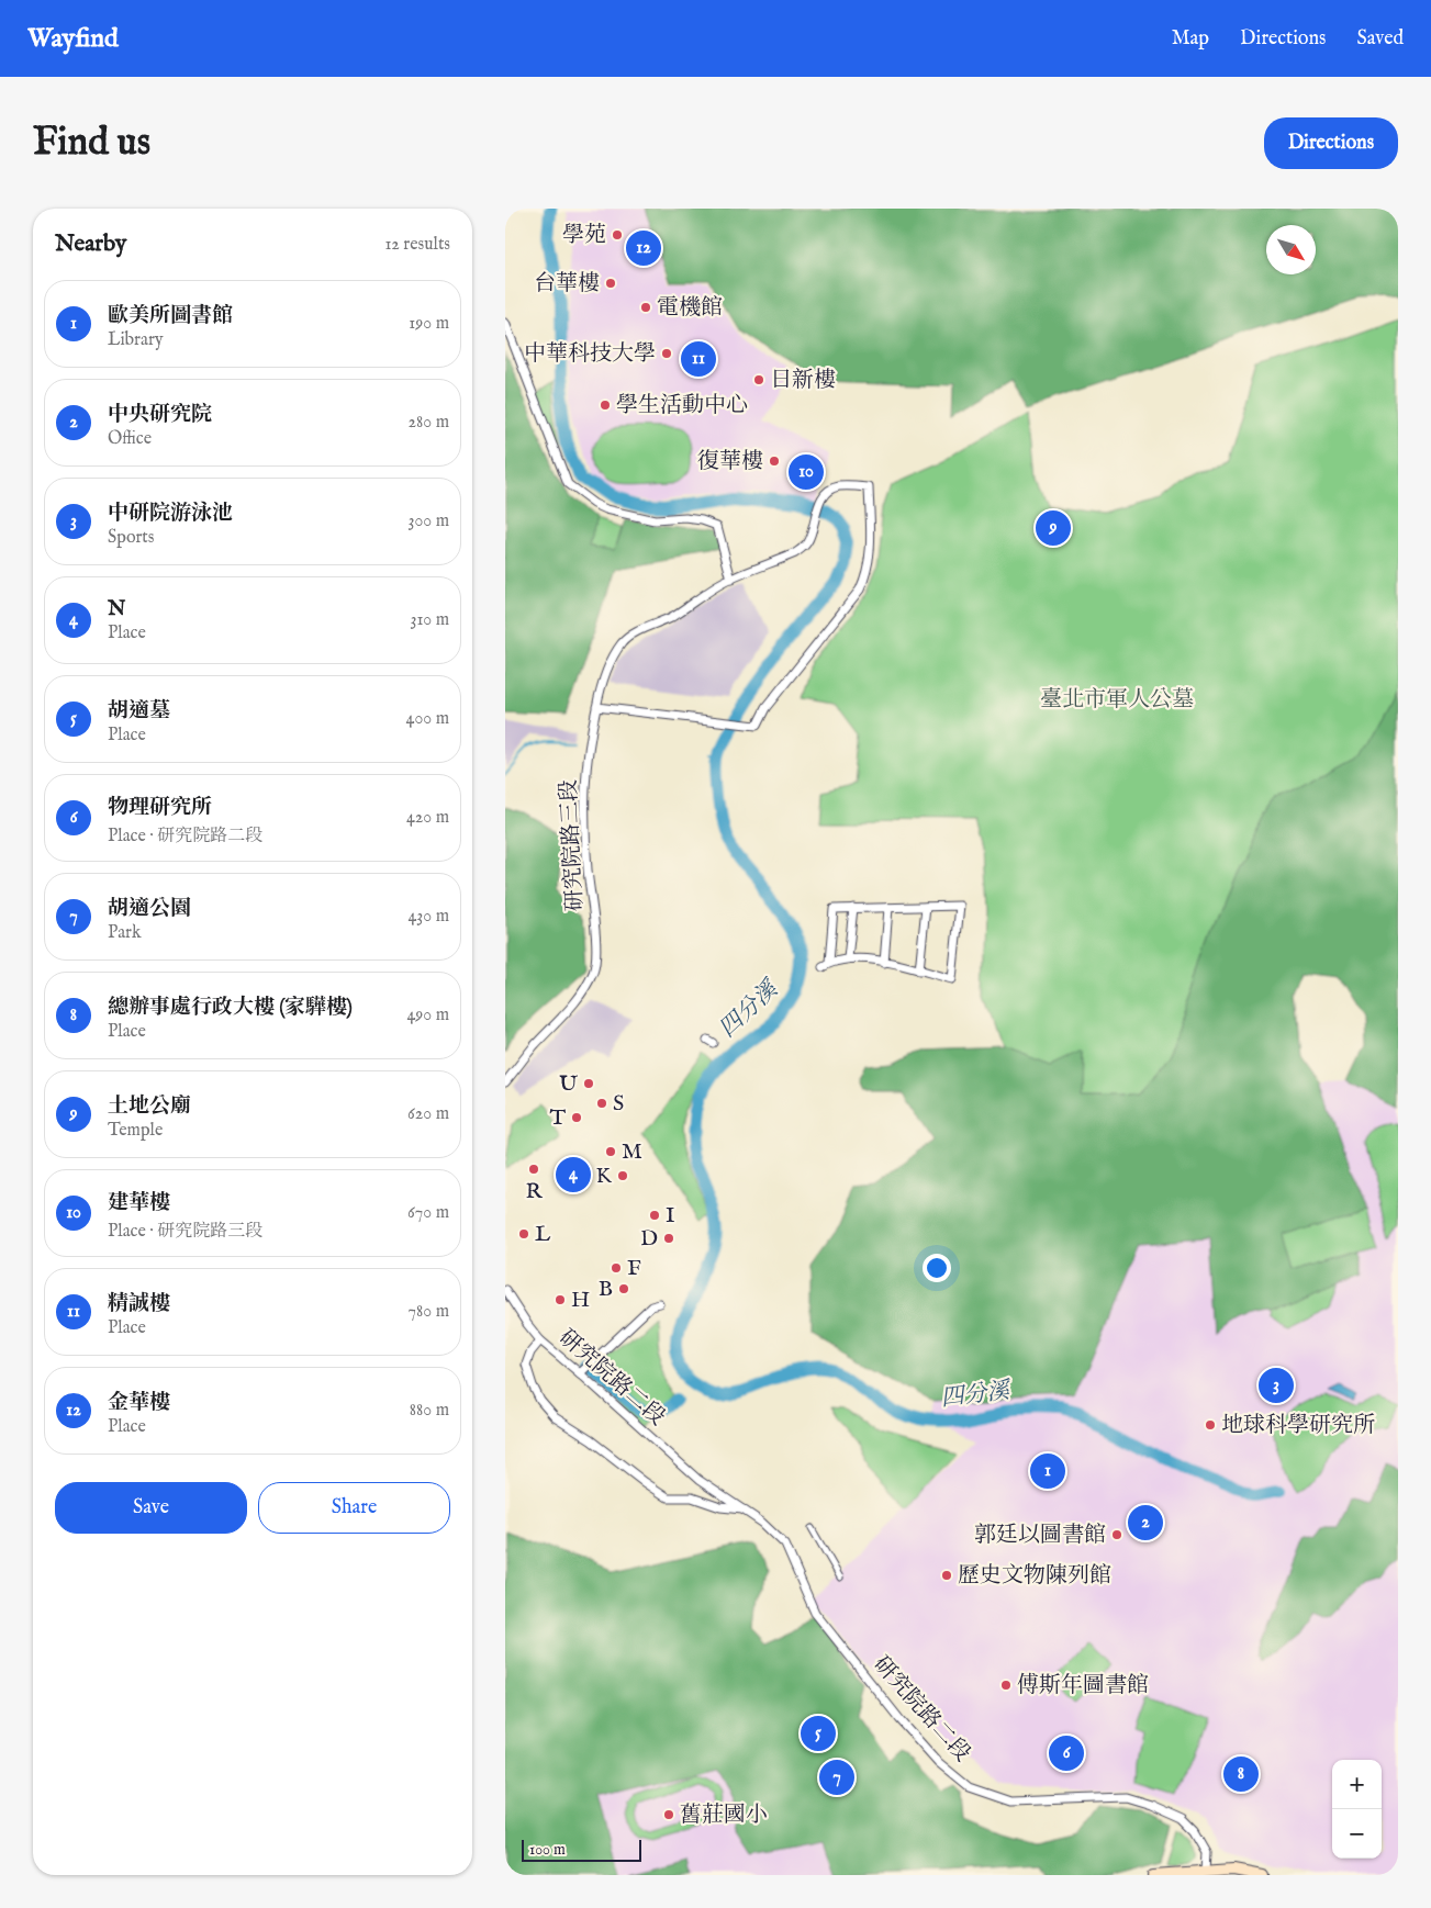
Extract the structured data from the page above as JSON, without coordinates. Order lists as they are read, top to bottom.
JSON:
{
  "streets": {
    "street": ["研究院路三段", "研究院路二段"]
  },
  "water": ["四分溪"],
  "parks": ["臺北市軍人公墓"],
  "places": [
    "學苑",
    "台華樓",
    "電機館",
    "中華科技大學",
    "日新樓",
    "學生活動中心",
    "復華樓",
    "U",
    "S",
    "T",
    "M",
    "R",
    "K",
    "I",
    "L",
    "D",
    "F",
    "B",
    "H",
    "地球科學研究所",
    "郭廷以圖書館",
    "歷史文物陳列館",
    "傅斯年圖書館",
    "舊莊國小"
  ],
  "scale_bar": "100 m",
  "north": "bottom right",
  "page": {
    "header": "Wayfind",
    "nav": ["Map", "Directions", "Saved"],
    "buttons": [
      "Directions",
      ["Save", "Share"]
    ],
    "title": "Find us",
    "heading": ["Nearby", "12 results"],
    "pins": [
      "12",
      "11",
      "10",
      "9",
      "4",
      "3",
      "1",
      "2",
      "5",
      "6",
      "8",
      "7"
    ],
    "list": [
      {
        "mark": "1",
        "name": "歐美所圖書館",
        "note": "Library",
        "value": "190 m"
      },
      {
        "mark": "2",
        "name": "中央研究院",
        "note": "Office",
        "value": "280 m"
      },
      {
        "mark": "3",
        "name": "中研院游泳池",
        "note": "Sports",
        "value": "300 m"
      },
      {
        "mark": "4",
        "name": "N",
        "note": "Place",
        "value": "310 m"
      },
      {
        "mark": "5",
        "name": "胡適墓",
        "note": "Place",
        "value": "400 m"
      },
      {
        "mark": "6",
        "name": "物理研究所",
        "note": "Place · 研究院路二段",
        "value": "420 m"
      },
      {
        "mark": "7",
        "name": "胡適公園",
        "note": "Park",
        "value": "430 m"
      },
      {
        "mark": "8",
        "name": "總辦事處行政大樓 (家驊樓)",
        "note": "Place",
        "value": "490 m"
      },
      {
        "mark": "9",
        "name": "土地公廟",
        "note": "Temple",
        "value": "620 m"
      },
      {
        "mark": "10",
        "name": "建華樓",
        "note": "Place · 研究院路三段",
        "value": "670 m"
      },
      {
        "mark": "11",
        "name": "精誠樓",
        "note": "Place",
        "value": "780 m"
      },
      {
        "mark": "12",
        "name": "金華樓",
        "note": "Place",
        "value": "880 m"
      }
    ],
    "map_buttons": ["+", "−"],
    "scale": "100 m"
  }
}
